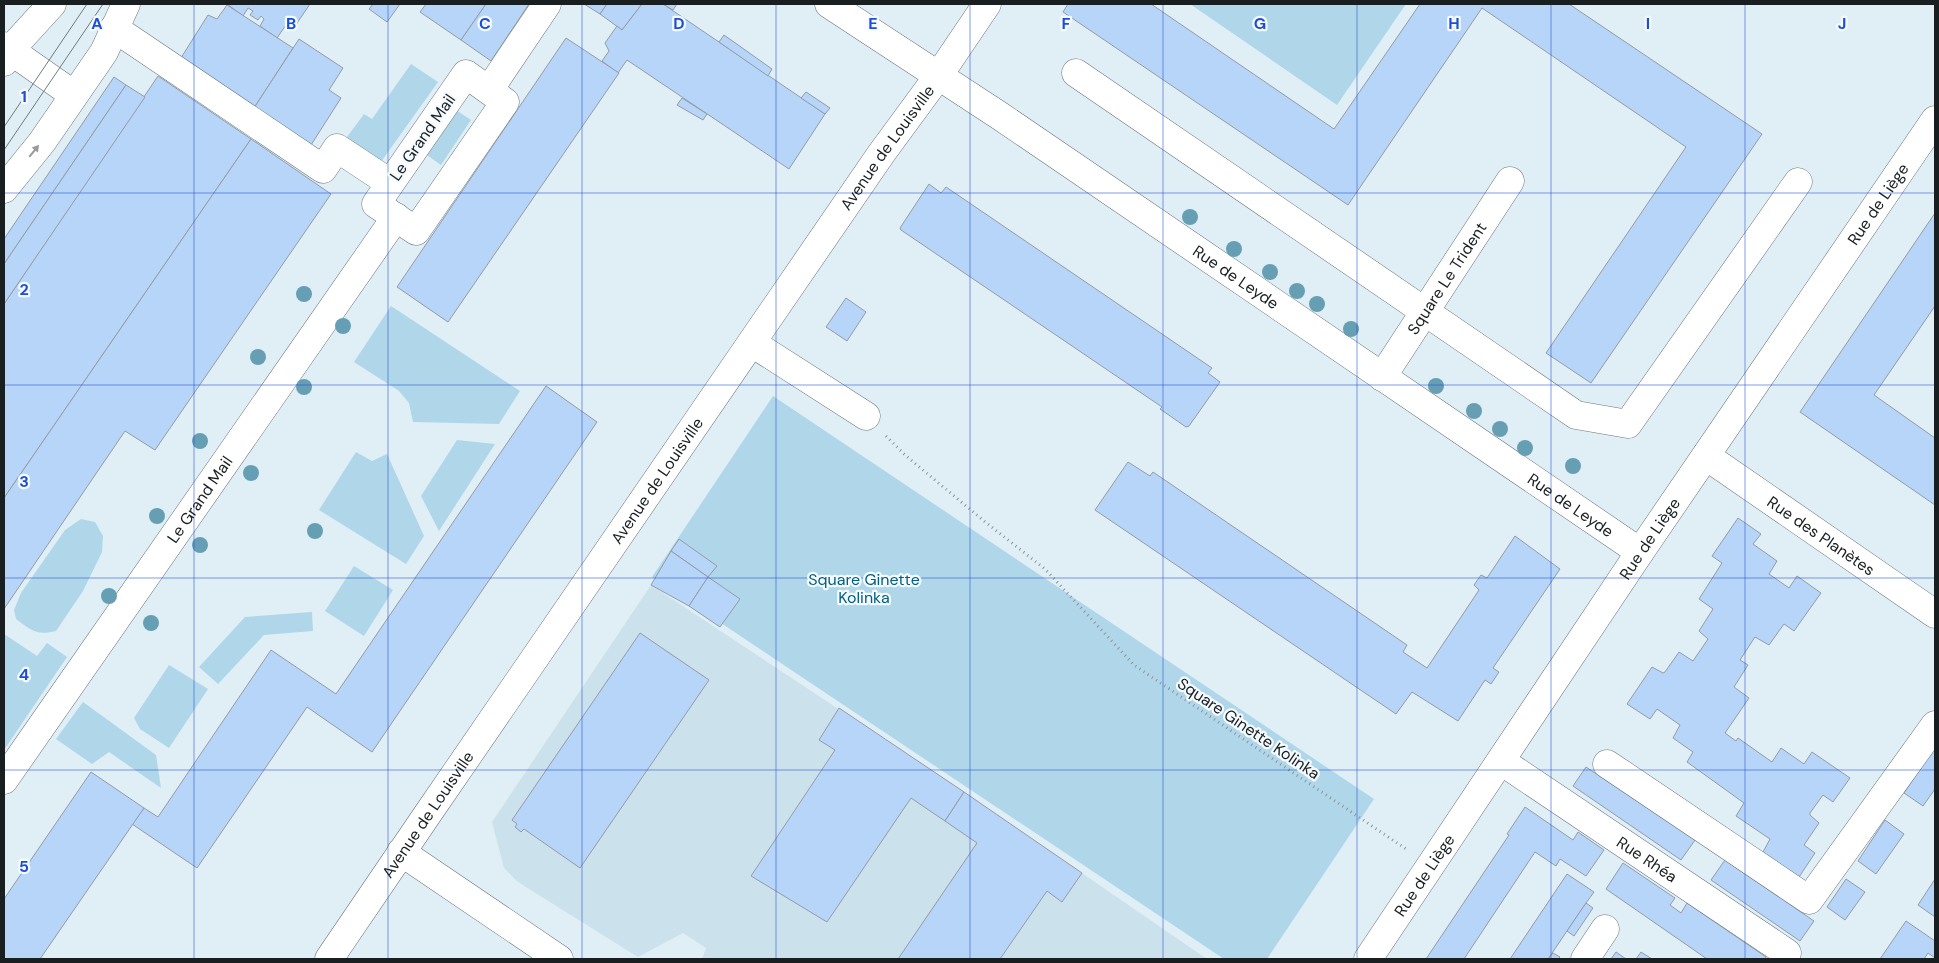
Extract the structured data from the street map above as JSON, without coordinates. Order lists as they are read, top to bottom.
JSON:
{
  "streets": {
    "street": [
      "Le Grand Mail",
      "Avenue de Louisville",
      "Rue de Liège",
      "Rue de Leyde",
      "Square Le Trident",
      "Rue des Planètes",
      "Rue Rhéa"
    ],
    "path": ["Square Ginette Kolinka"]
  },
  "crossings": [
    ["Avenue de Louisville", "Rue de Leyde"],
    ["Rue de Liège", "Rue de Leyde"],
    ["Rue de Liège", "Rue des Planètes"],
    ["Rue de Liège", "Square Ginette Kolinka"],
    ["Rue de Liège", "Rue Rhéa"],
    ["Rue de Leyde", "Square Le Trident"]
  ],
  "parks": ["Square Ginette Kolinka"],
  "grid": {
    "columns": [
      "A",
      "B",
      "C",
      "D",
      "E",
      "F",
      "G",
      "H",
      "I",
      "J"
    ],
    "rows": [
      "1",
      "2",
      "3",
      "4",
      "5"
    ]
  }
}
